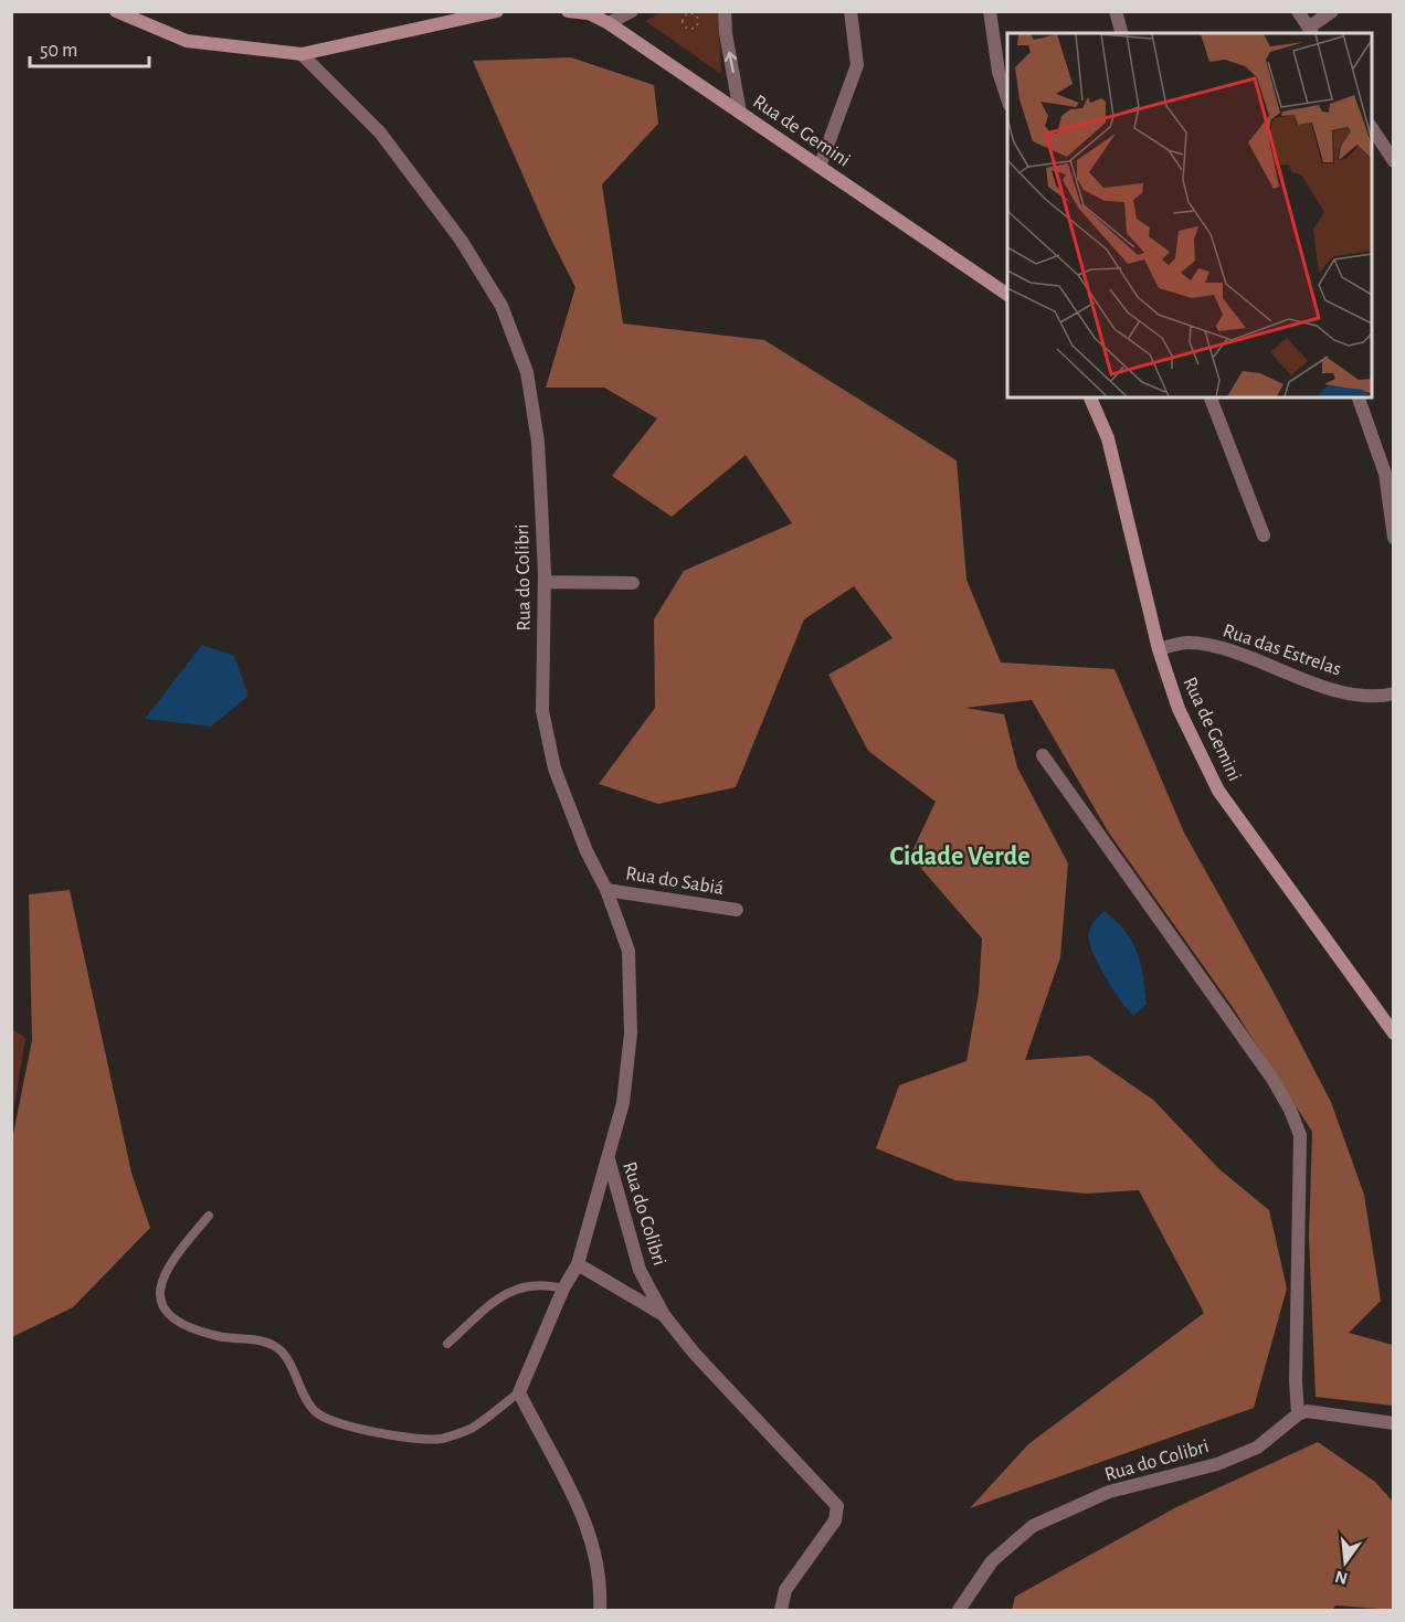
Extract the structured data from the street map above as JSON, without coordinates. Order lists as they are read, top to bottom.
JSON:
{
  "streets": {
    "street": [
      "Rua de Gemini",
      "Rua do Colibri",
      "Rua das Estrelas",
      "Rua do Sabiá"
    ]
  },
  "crossings": [
    ["Rua de Gemini", "Rua das Estrelas"],
    ["Rua do Colibri", "Rua do Sabiá"]
  ],
  "districts": ["Cidade Verde"],
  "scale_bar": "50 m",
  "north": "bottom"
}
